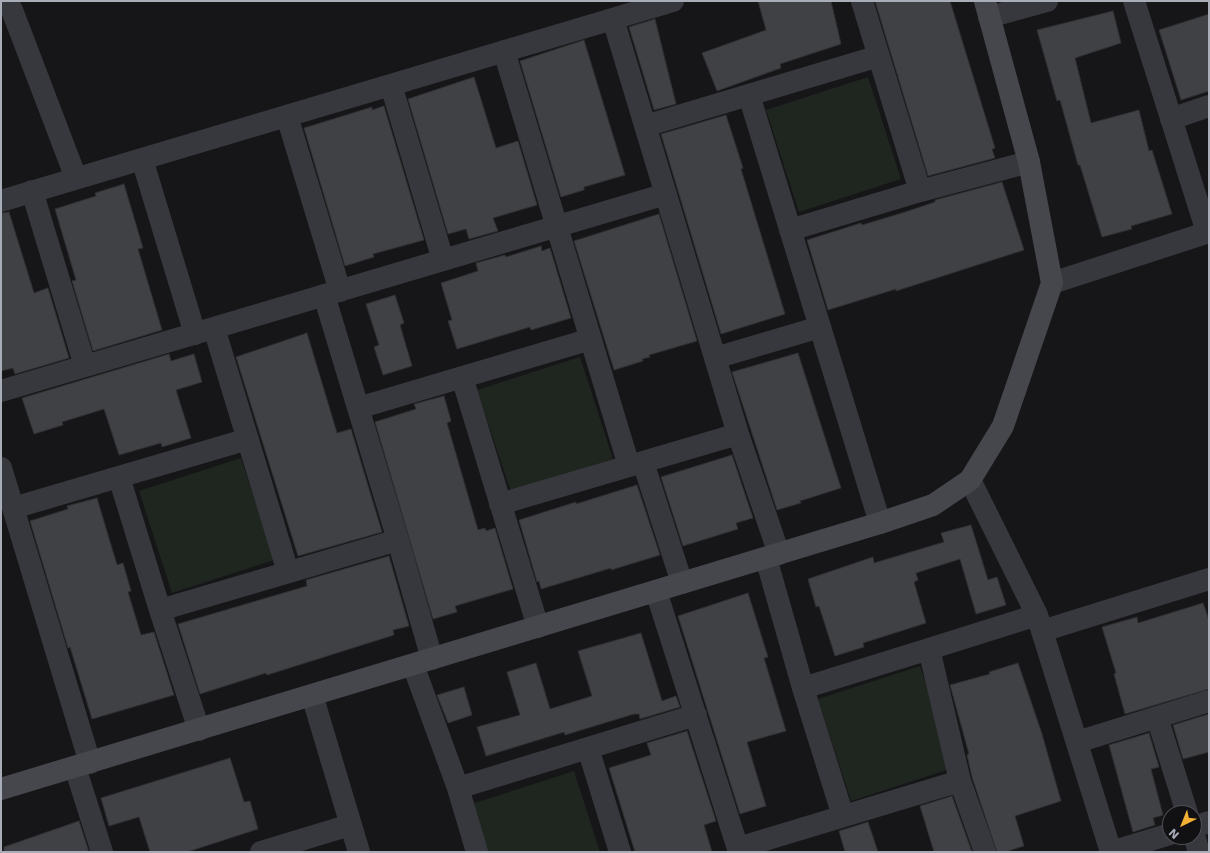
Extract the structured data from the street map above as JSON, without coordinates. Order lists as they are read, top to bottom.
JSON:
{
  "north": "bottom left"
}
